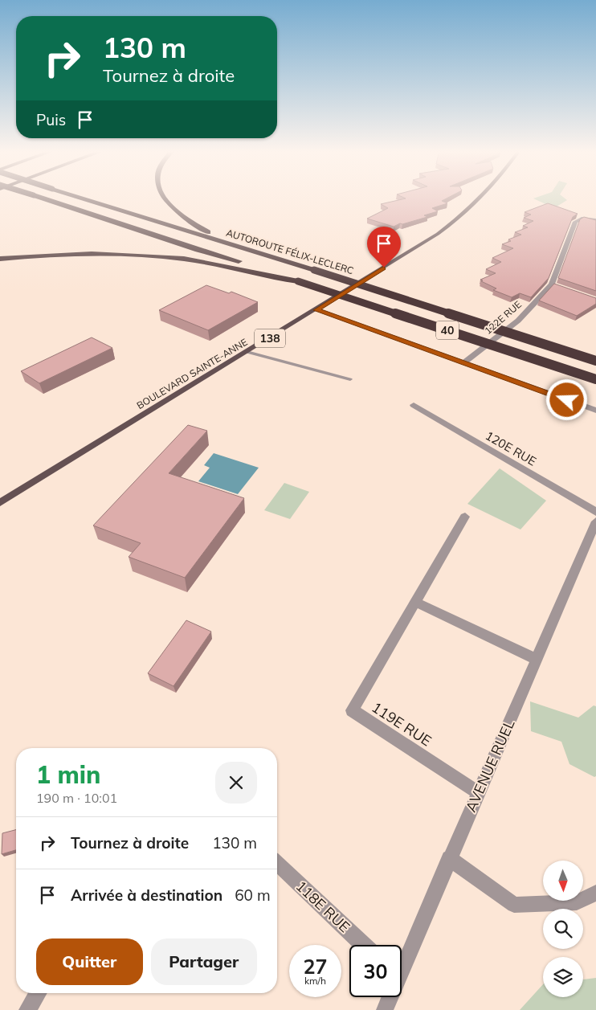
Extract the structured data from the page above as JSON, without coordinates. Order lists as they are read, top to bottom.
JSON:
{
  "streets": {
    "highway": ["AUTOROUTE FÉLIX-LECLERC", "40"],
    "main road": ["138", "BOULEVARD SAINTE-ANNE"],
    "street": [
      "122E RUE",
      "120E RUE",
      "119E RUE",
      "AVENUE RUEL",
      "118E RUE"
    ]
  },
  "crossings": [
    ["119E RUE", "AVENUE RUEL"]
  ],
  "north": "bottom",
  "page": {
    "turn": ["130 m", "Tournez à droite"],
    "then": "Puis",
    "heading": ["1 min", "190 m · 10:01"],
    "list": [
      {
        "name": "Tournez à droite",
        "value": "130 m"
      },
      {
        "name": "Arrivée à destination",
        "value": "60 m"
      }
    ],
    "buttons": ["Quitter", "Partager"],
    "speed": "27 km/h",
    "limit": "30"
  }
}
